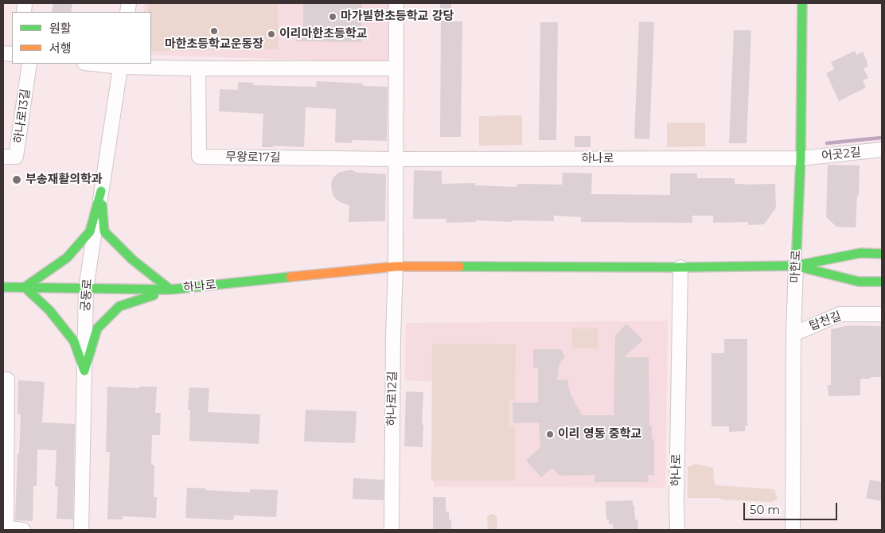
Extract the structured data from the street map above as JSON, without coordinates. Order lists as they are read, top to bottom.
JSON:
{
  "streets": {
    "street": [
      "하나로13길",
      "어곳2길",
      "무왕로17길",
      "하나로",
      "마한로",
      "궁동로",
      "탑천길",
      "하나로12길"
    ]
  },
  "crossings": [
    ["어곳2길", "하나로"],
    ["어곳2길", "마한로"],
    ["무왕로17길", "하나로"],
    ["하나로", "마한로"],
    ["하나로", "궁동로"],
    ["하나로", "하나로12길"],
    ["마한로", "탑천길"]
  ],
  "places": [
    "마가빌한초등학교 강당",
    "마한초등학교운동장",
    "이리마한초등학교",
    "부송재활의학과",
    "이리 영동 중학교"
  ],
  "legend": ["원활", "서행"],
  "scale_bar": "50 m"
}
